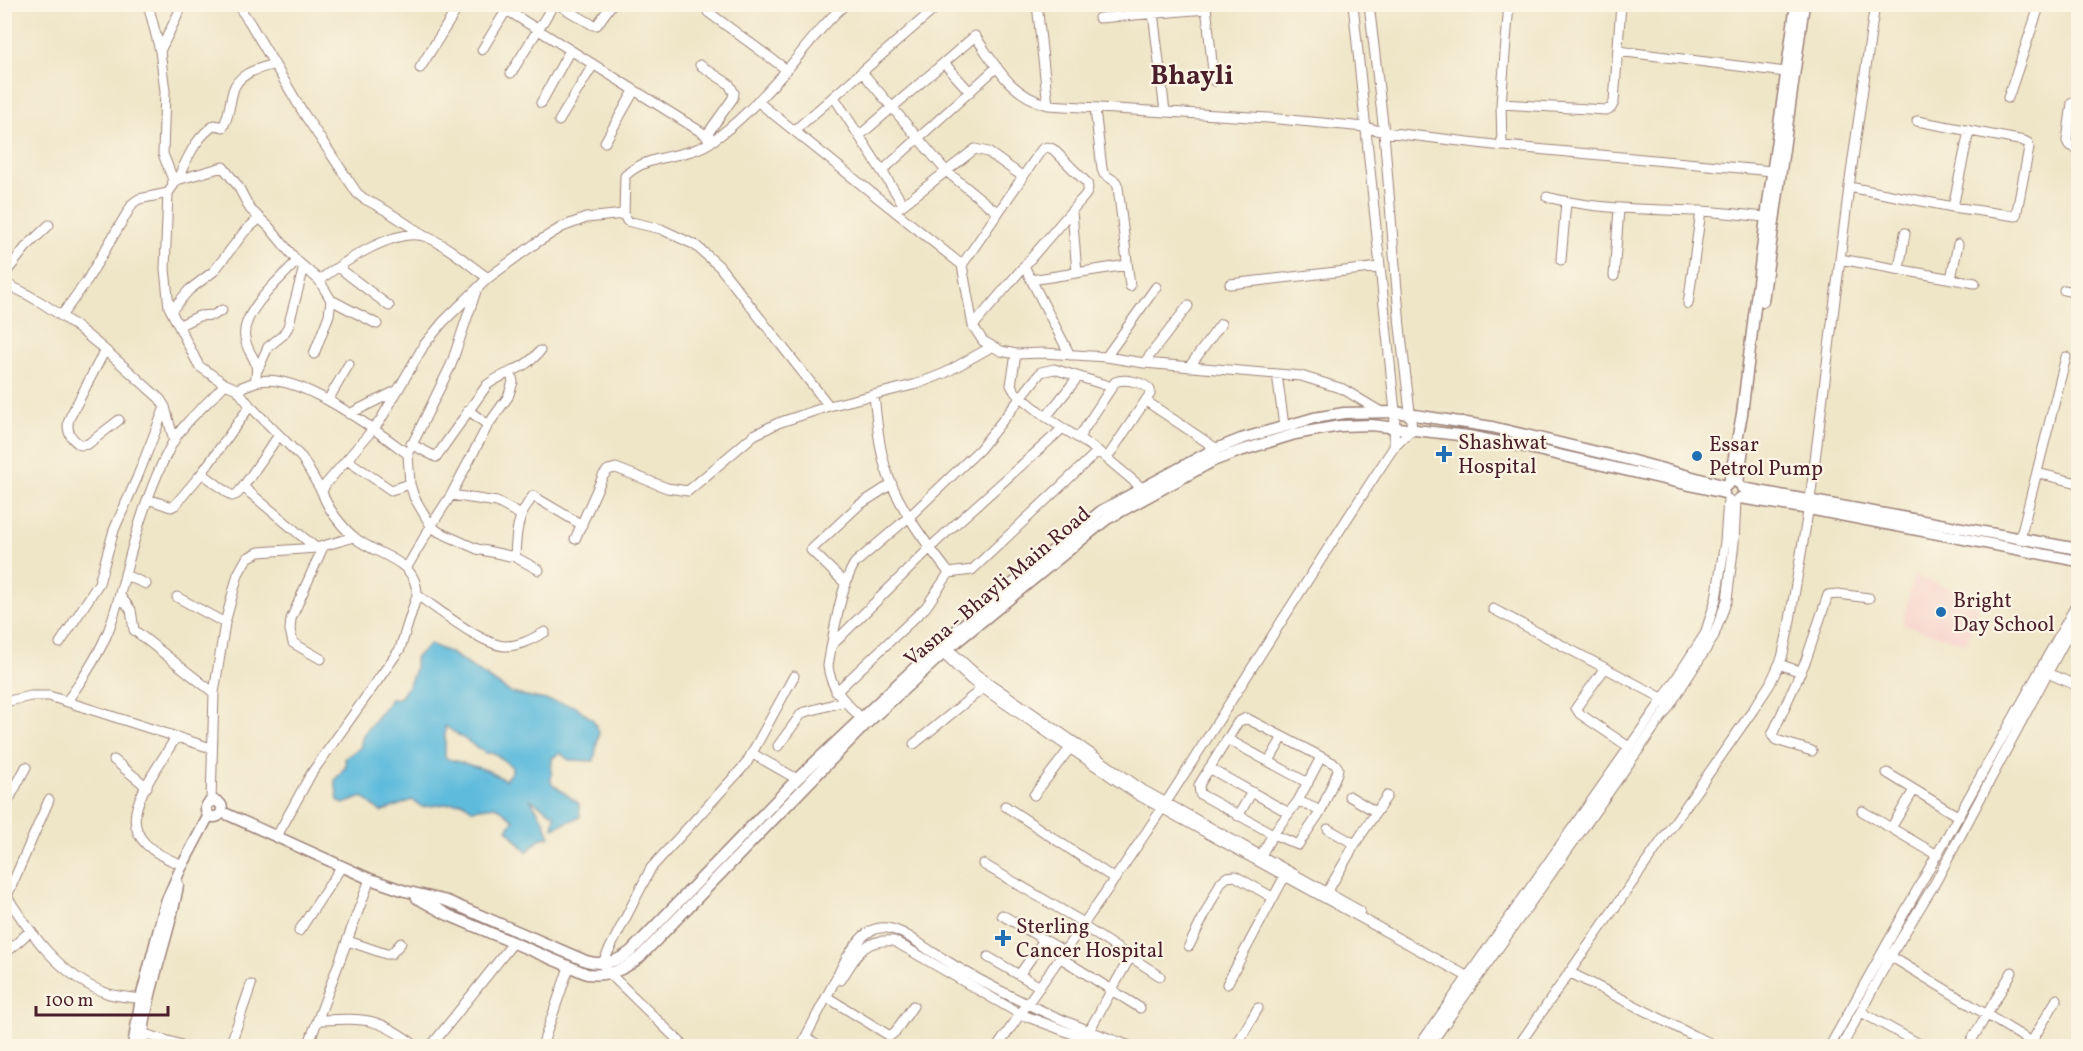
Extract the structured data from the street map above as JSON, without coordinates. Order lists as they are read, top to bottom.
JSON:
{
  "streets": {
    "main road": ["Vasna - Bhayli Main Road"]
  },
  "districts": ["Bhayli"],
  "places": {
    "health": ["Shashwat Hospital", "Sterling Cancer Hospital"],
    "other": ["Essar Petrol Pump", "Bright Day School"]
  },
  "scale_bar": "100 m"
}
